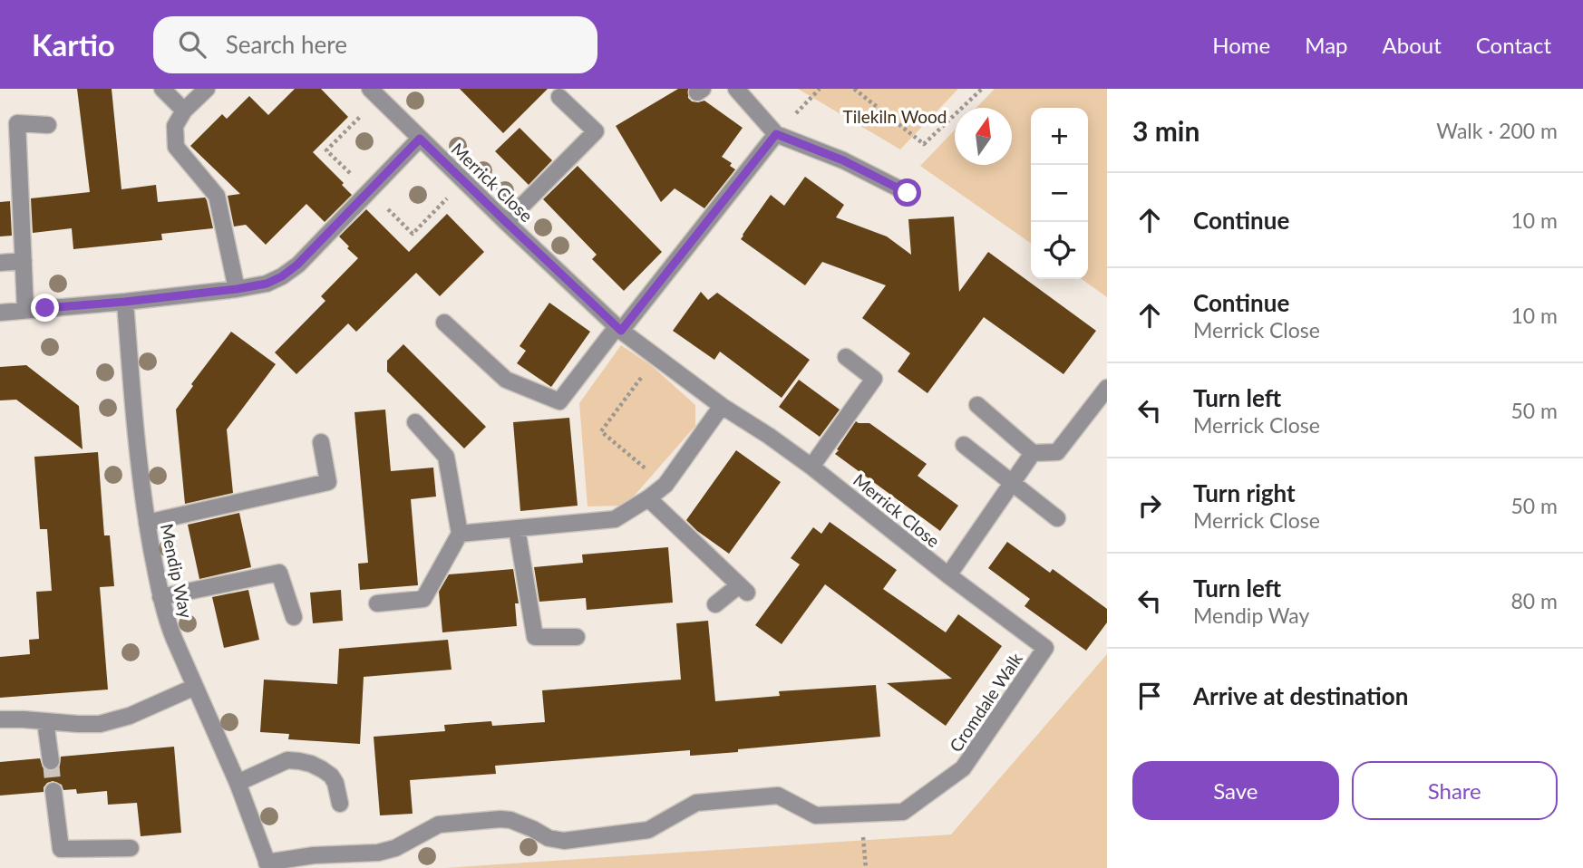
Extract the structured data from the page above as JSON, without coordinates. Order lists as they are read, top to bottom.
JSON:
{
  "streets": {
    "street": ["Merrick Close", "Mendip Way", "Cromdale Walk"]
  },
  "crossings": [
    ["Merrick Close", "Cromdale Walk"],
    ["Mendip Way", "Cromdale Walk"]
  ],
  "parks": ["Tilekiln Wood"],
  "north": "top",
  "page": {
    "header": "Kartio",
    "search": "Search here",
    "nav": [
      "Home",
      "Map",
      "About",
      "Contact"
    ],
    "heading": ["3 min", "Walk · 200 m"],
    "map_buttons": ["+", "−"],
    "list": [
      ["Continue", "10 m"],
      ["Continue", "Merrick Close", "10 m"],
      ["Turn left", "Merrick Close", "50 m"],
      ["Turn right", "Merrick Close", "50 m"],
      ["Turn left", "Mendip Way", "80 m"],
      "Arrive at destination"
    ],
    "buttons": ["Save", "Share"]
  }
}
